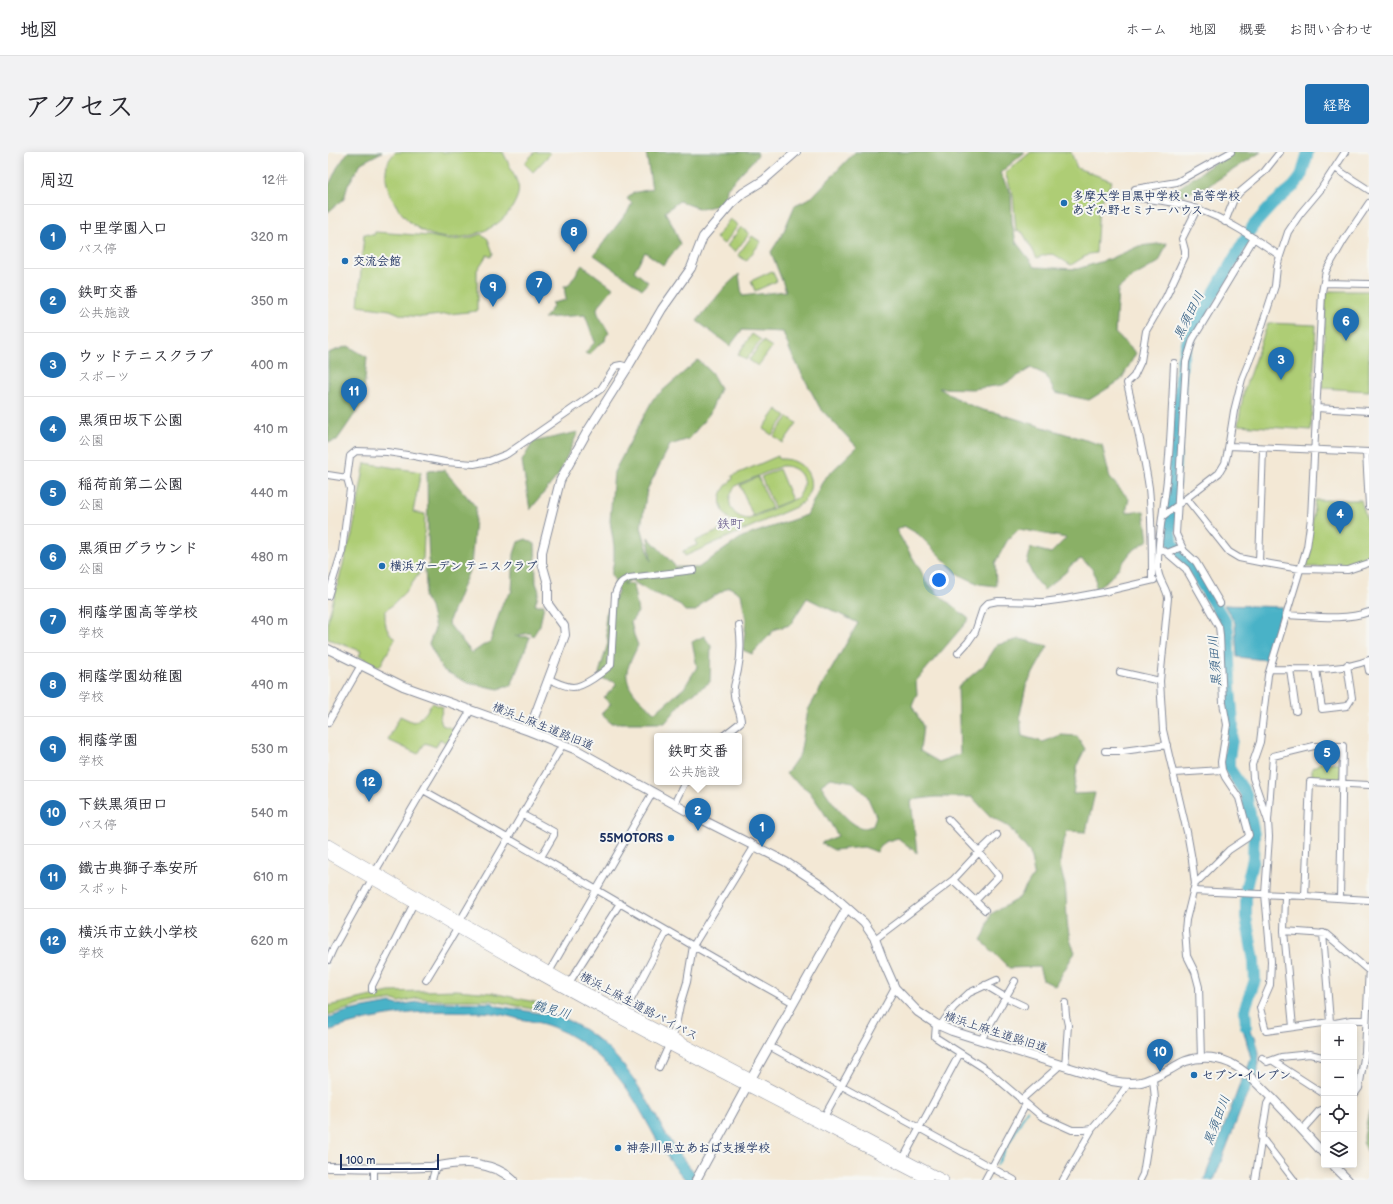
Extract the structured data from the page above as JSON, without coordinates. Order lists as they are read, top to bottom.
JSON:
{
  "streets": {
    "main road": ["横浜上麻生道路バイパス"],
    "street": ["横浜上麻生道路旧道"]
  },
  "districts": ["鉄町"],
  "water": ["黒須田川", "鶴見川"],
  "places": [
    "多摩大学目黒中学校・高等学校 あざみ野セミナーハウス",
    "交流会館",
    "横浜ガーデン テニスクラブ",
    "55MOTORS",
    "セブン-イレブン",
    "神奈川県立あおば支援学校"
  ],
  "scale_bar": "100 m",
  "page": {
    "header": "地図",
    "nav": [
      "ホーム",
      "地図",
      "概要",
      "お問い合わせ"
    ],
    "title": "アクセス",
    "buttons": "経路",
    "heading": ["周辺", "12件"],
    "list": [
      {
        "mark": "1",
        "name": "中里学園入口",
        "note": "バス停",
        "value": "320 m"
      },
      {
        "mark": "2",
        "name": "鉄町交番",
        "note": "公共施設",
        "value": "350 m"
      },
      {
        "mark": "3",
        "name": "ウッドテニスクラブ",
        "note": "スポーツ",
        "value": "400 m"
      },
      {
        "mark": "4",
        "name": "黒須田坂下公園",
        "note": "公園",
        "value": "410 m"
      },
      {
        "mark": "5",
        "name": "稲荷前第二公園",
        "note": "公園",
        "value": "440 m"
      },
      {
        "mark": "6",
        "name": "黒須田グラウンド",
        "note": "公園",
        "value": "480 m"
      },
      {
        "mark": "7",
        "name": "桐蔭学園高等学校",
        "note": "学校",
        "value": "490 m"
      },
      {
        "mark": "8",
        "name": "桐蔭学園幼稚園",
        "note": "学校",
        "value": "490 m"
      },
      {
        "mark": "9",
        "name": "桐蔭学園",
        "note": "学校",
        "value": "530 m"
      },
      {
        "mark": "10",
        "name": "下鉄黒須田口",
        "note": "バス停",
        "value": "540 m"
      },
      {
        "mark": "11",
        "name": "鐵古典獅子奉安所",
        "note": "スポット",
        "value": "610 m"
      },
      {
        "mark": "12",
        "name": "横浜市立鉄小学校",
        "note": "学校",
        "value": "620 m"
      }
    ],
    "pins": [
      "8",
      "7",
      "9",
      "6",
      "3",
      "11",
      "4",
      "5",
      "12",
      "2",
      "1",
      "10"
    ],
    "popup": ["鉄町交番", "公共施設"],
    "map_buttons": ["+", "−"],
    "scale": "100 m"
  }
}
